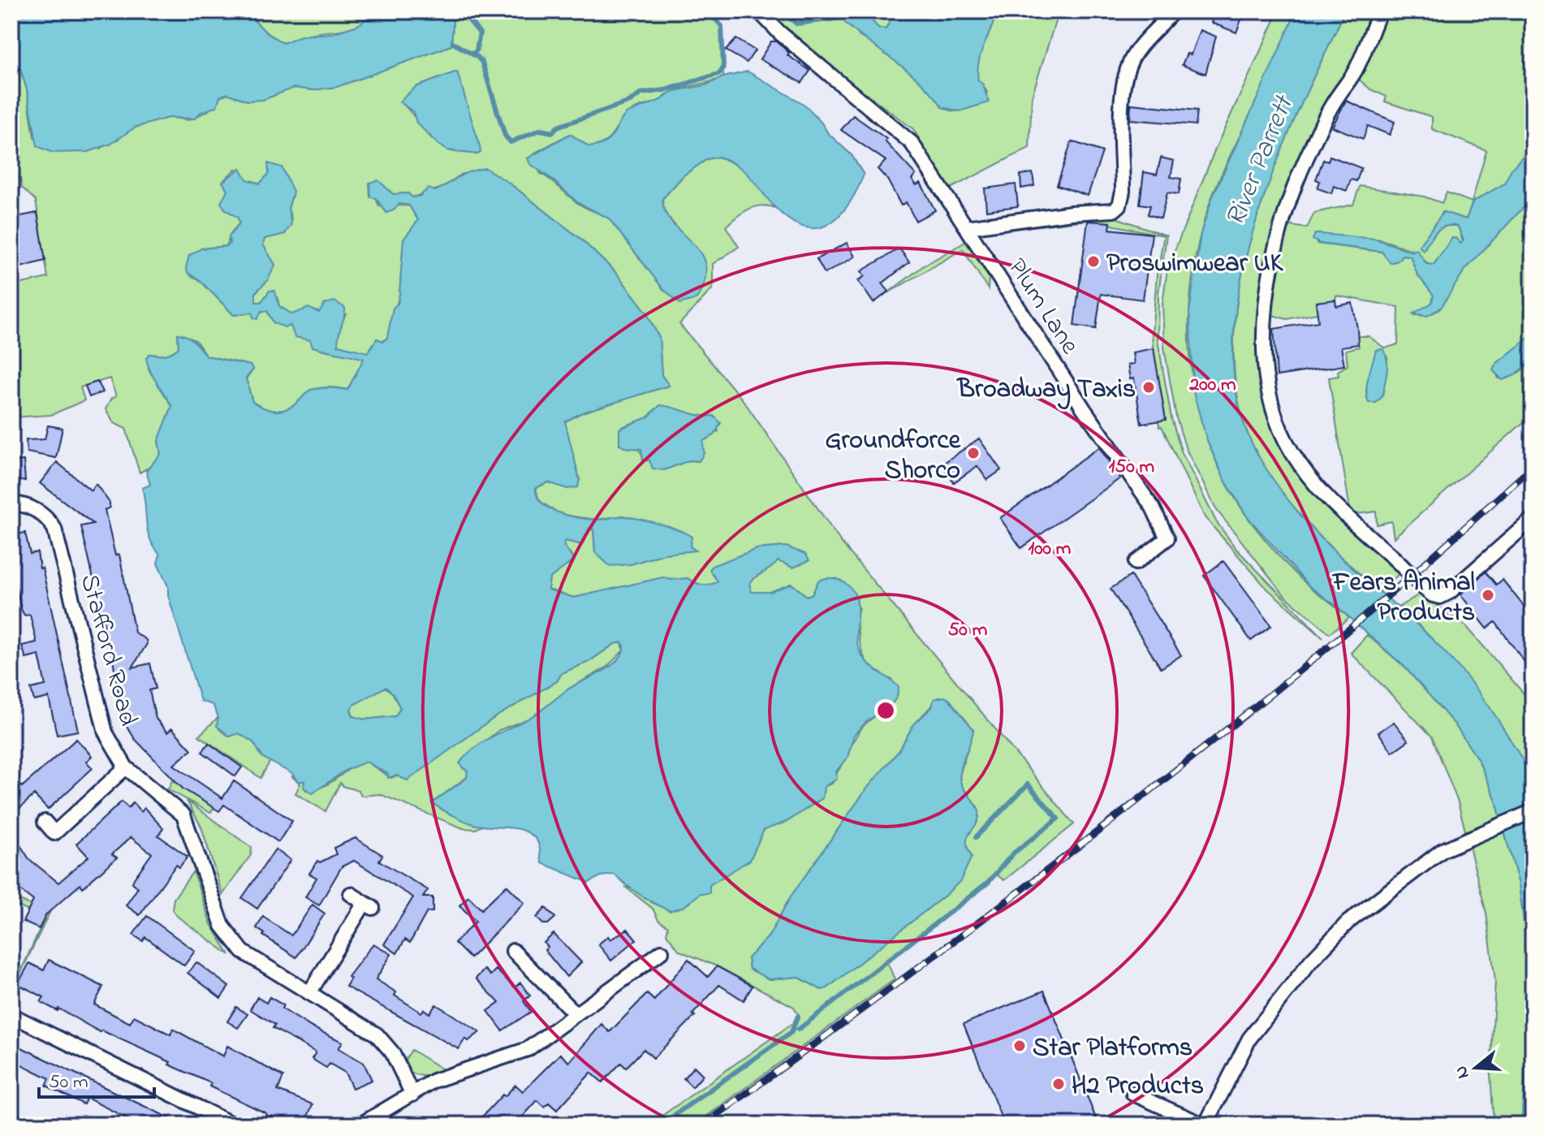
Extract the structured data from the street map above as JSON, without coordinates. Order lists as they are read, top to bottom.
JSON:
{
  "streets": {
    "street": ["Plum Lane", "Stafford Road"]
  },
  "water": ["River Parrett"],
  "places": [
    "Proswimwear UK",
    "Broadway Taxis",
    "Groundforce Shorco",
    "Fears Animal Products",
    "Star Platforms",
    "H2 Products"
  ],
  "scale_bar": "50 m",
  "north": "left",
  "rings": [
    "200 m",
    "150 m",
    "100 m",
    "50 m"
  ]
}
